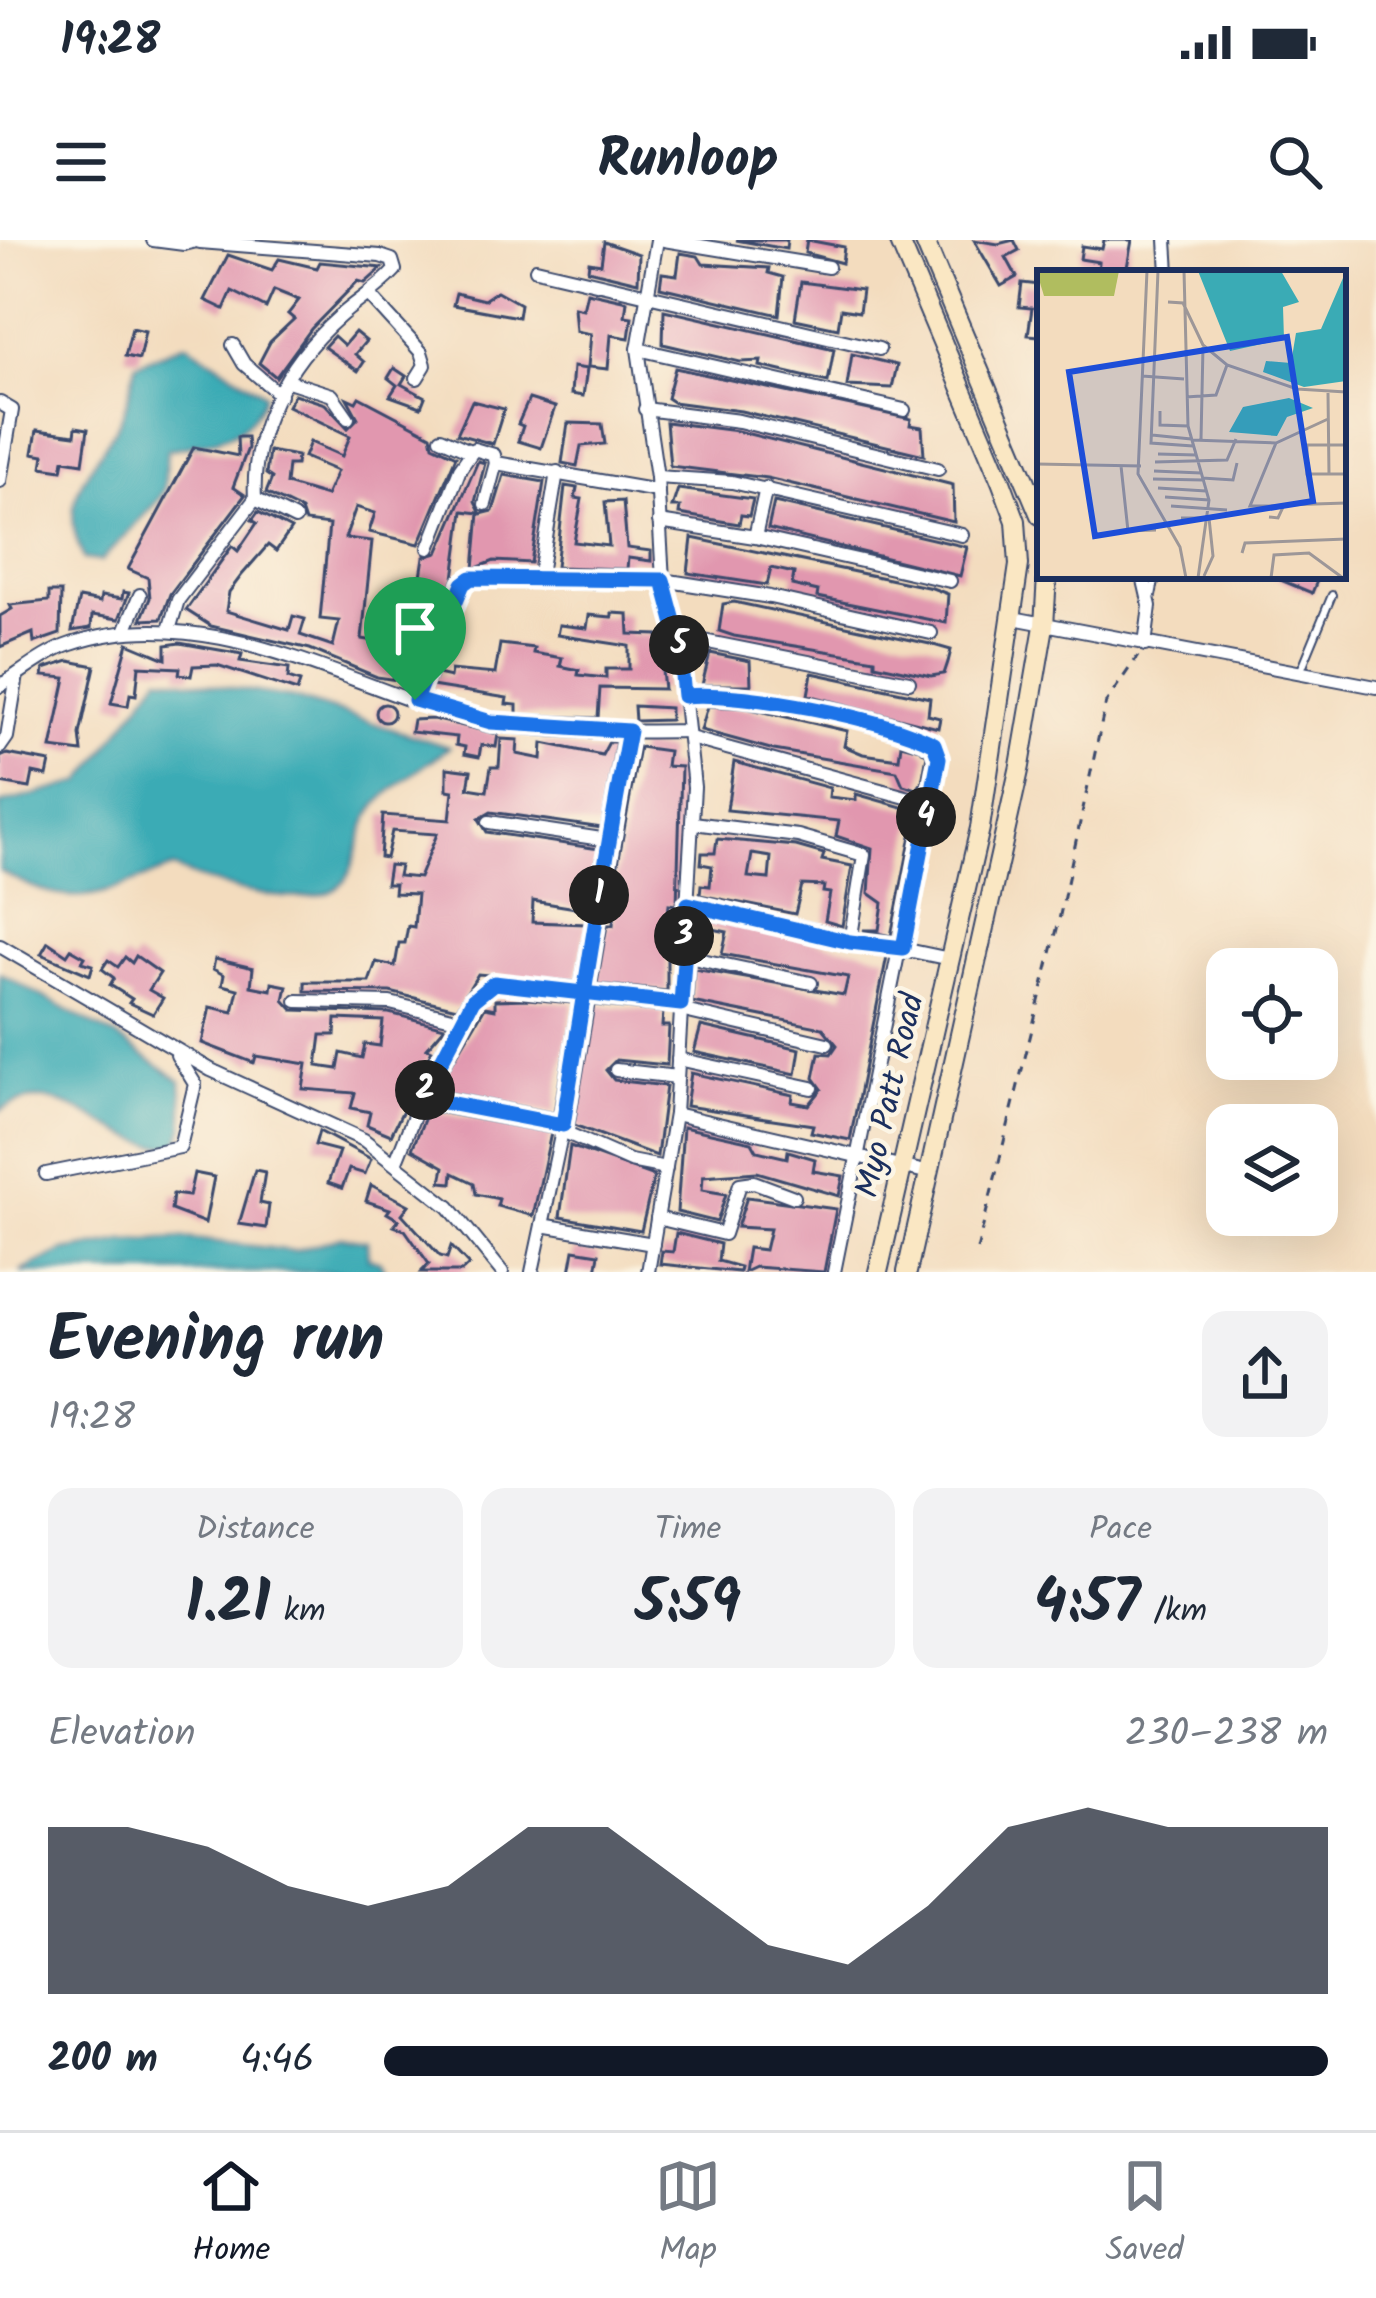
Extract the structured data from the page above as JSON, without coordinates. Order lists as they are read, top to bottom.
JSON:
{
  "streets": {
    "main road": ["Myo Patt Road"]
  },
  "page": {
    "status": "19:28",
    "header": "Runloop",
    "pins": [
      "5",
      "4",
      "1",
      "3",
      "2"
    ],
    "heading": ["Evening run", "19:28"],
    "stats": [
      ["Distance", "1.21 km"],
      ["Time", "5:59"],
      ["Pace", "4:57 /km"]
    ],
    "chart": ["Elevation", "230–238 m"],
    "list": [
      {
        "name": "200 m",
        "note": "4:46"
      }
    ],
    "tabs": ["Home", "Map", "Saved"]
  }
}
